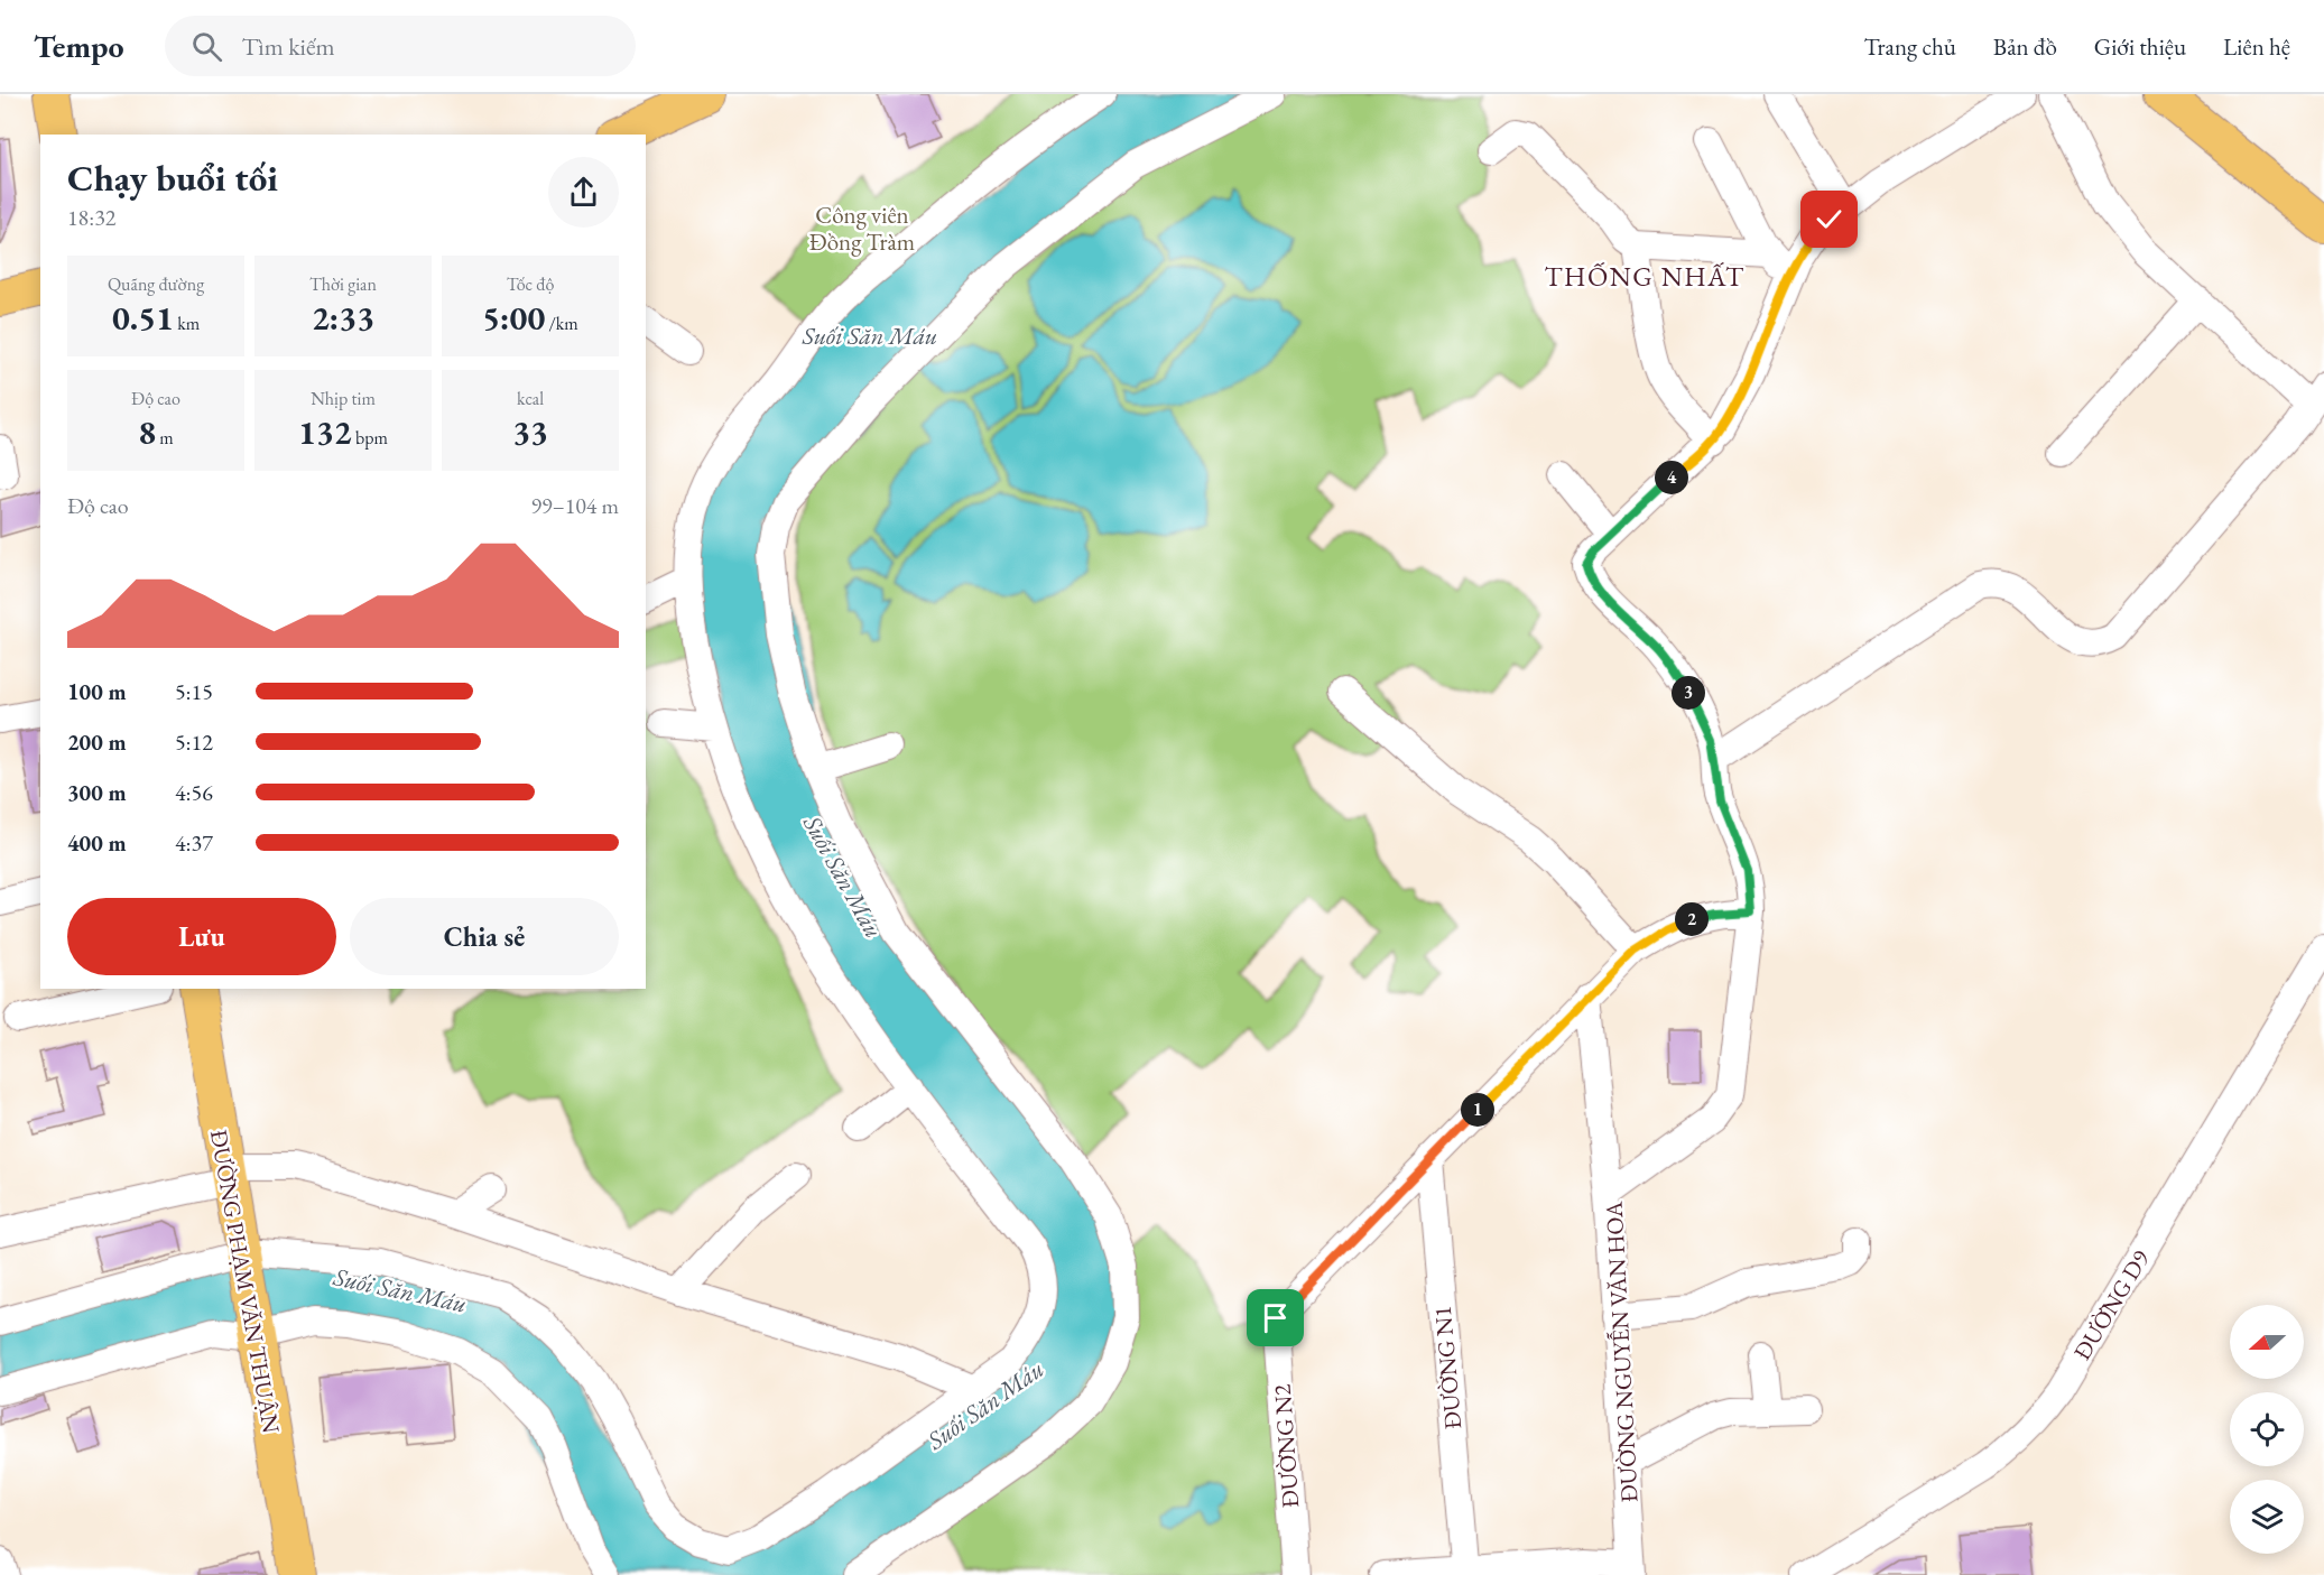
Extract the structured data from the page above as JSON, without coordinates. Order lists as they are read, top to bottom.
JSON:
{
  "streets": {
    "main road": ["ĐƯỜNG PHẠM VĂN THUẬN"],
    "street": [
      "ĐƯỜNG D9",
      "ĐƯỜNG NGUYỄN VĂN HOA",
      "ĐƯỜNG N1",
      "ĐƯỜNG N2"
    ]
  },
  "crossings": [
    ["ĐƯỜNG N1", "ĐƯỜNG N2"]
  ],
  "districts": ["THỐNG NHẤT"],
  "water": ["Suối Săn Máu"],
  "parks": ["Công viên Đồng Tràm"],
  "north": "left",
  "page": {
    "header": "Tempo",
    "search": "Tìm kiếm",
    "nav": [
      "Trang chủ",
      "Bản đồ",
      "Giới thiệu",
      "Liên hệ"
    ],
    "heading": ["Chạy buổi tối", "18:32"],
    "stats": [
      ["Quãng đường", "0.51 km"],
      ["Thời gian", "2:33"],
      ["Tốc độ", "5:00 /km"],
      ["Độ cao", "8 m"],
      ["Nhịp tim", "132 bpm"],
      ["kcal", "33"]
    ],
    "pins": [
      "4",
      "3",
      "2",
      "1"
    ],
    "chart": ["Độ cao", "99–104 m"],
    "list": [
      {
        "name": "100 m",
        "note": "5:15"
      },
      {
        "name": "200 m",
        "note": "5:12"
      },
      {
        "name": "300 m",
        "note": "4:56"
      },
      {
        "name": "400 m",
        "note": "4:37"
      }
    ],
    "buttons": ["Lưu", "Chia sẻ"]
  }
}
